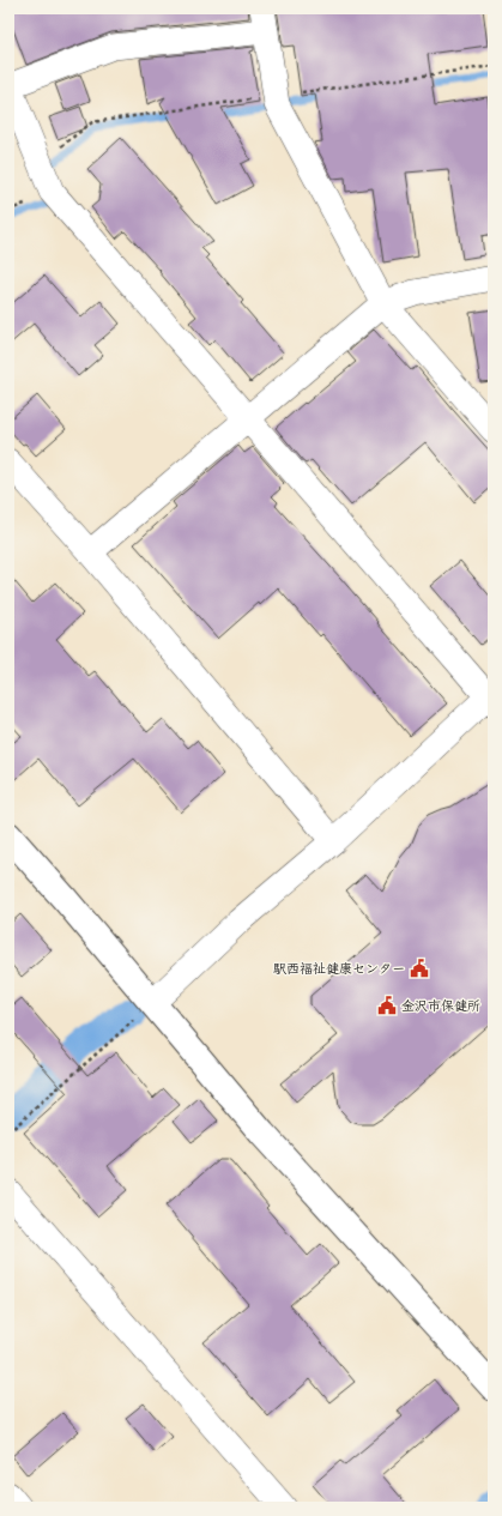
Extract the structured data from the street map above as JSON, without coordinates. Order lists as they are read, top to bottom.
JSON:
{
  "places": {
    "public building": ["駅西福祉健康センター", "金沢市保健所"]
  }
}
